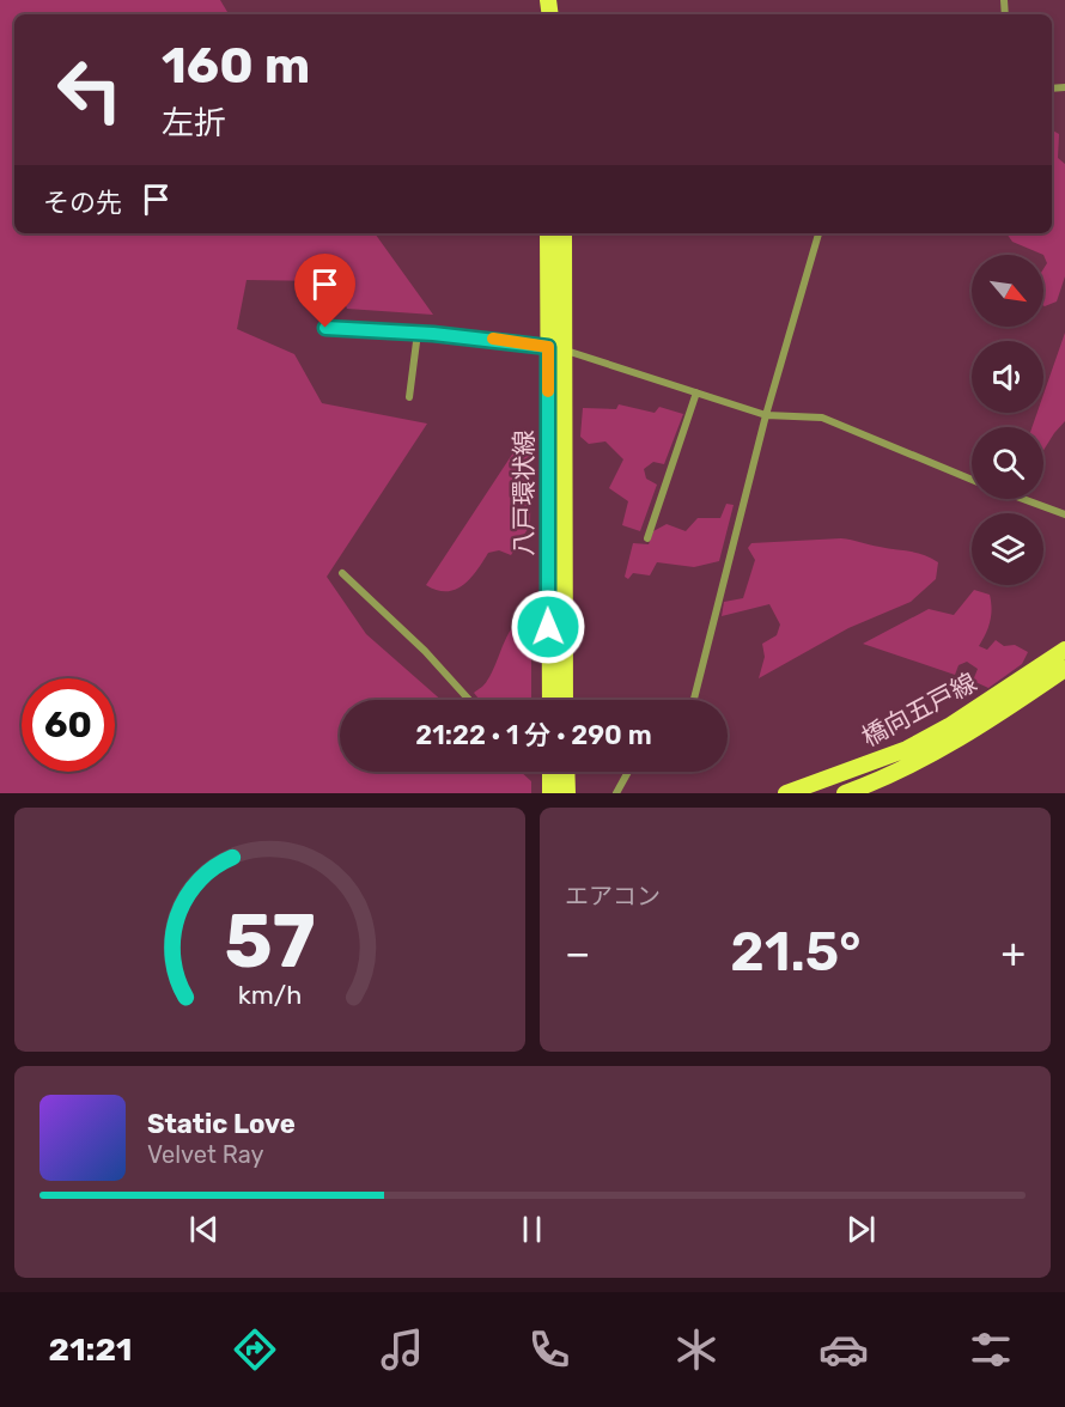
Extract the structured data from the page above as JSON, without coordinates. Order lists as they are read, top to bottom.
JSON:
{
  "streets": {
    "main road": ["八戸環状線", "橋向五戸線"]
  },
  "north": "bottom right",
  "page": {
    "turn": ["160 m", "左折"],
    "then": "その先",
    "limit": "60",
    "trip": "21:22 · 1 分 · 290 m",
    "tile": "エアコン",
    "heat": ["−", "21.5°", "+"],
    "song": ["Static Love", "Velvet Ray"],
    "tabs": "21:21",
    "gauge": ["57", "km/h"]
  }
}
